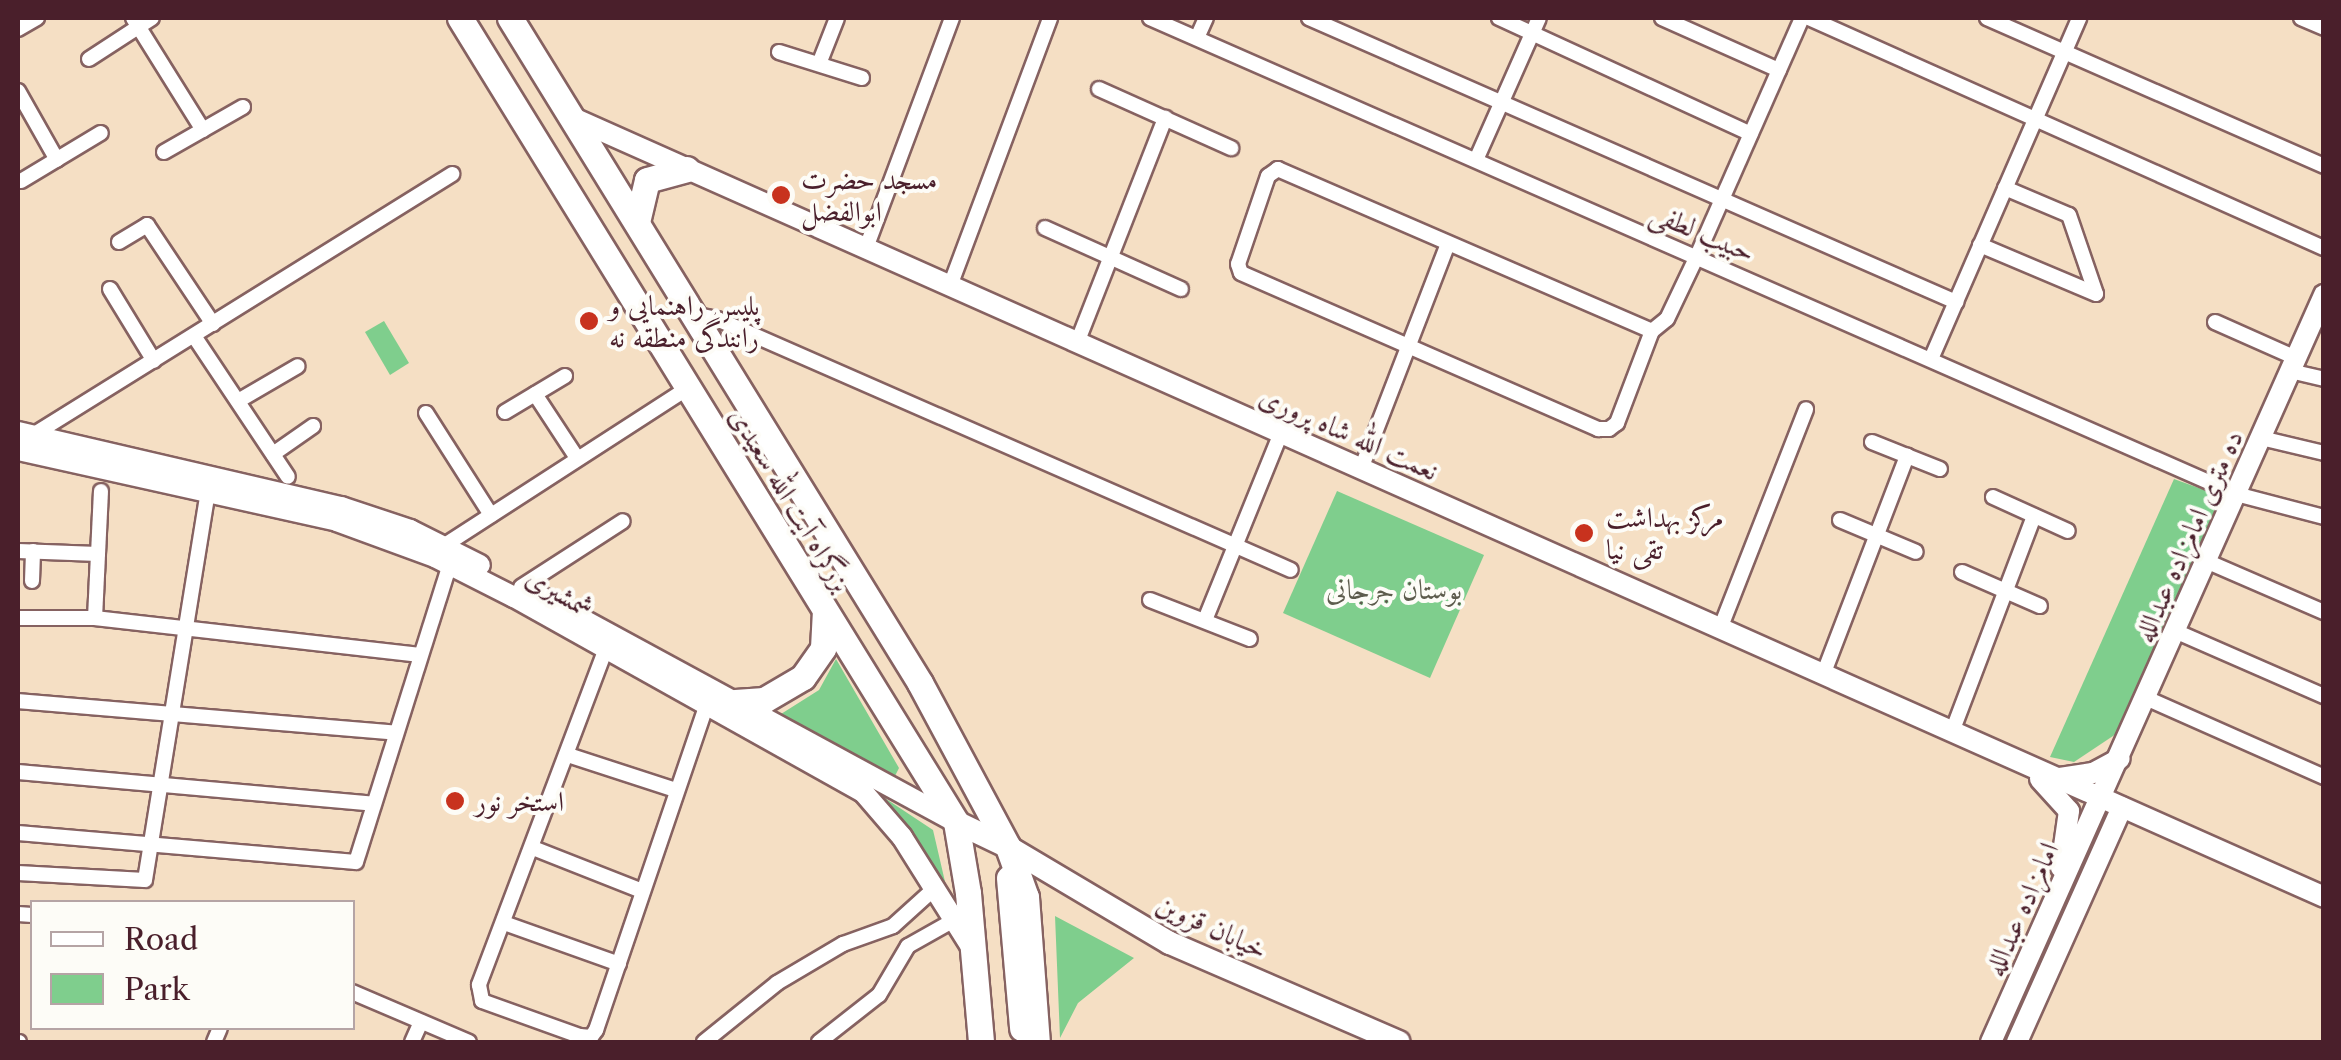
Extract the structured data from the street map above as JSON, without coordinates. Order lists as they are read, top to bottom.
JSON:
{
  "streets": {
    "highway": ["بزرگراه آیت الله سعیدی"],
    "main road": [
      "نعمت الله شاه پروری",
      "ده متری امامزاده عبدالله",
      "شمشیری",
      "امامزاده عبدالله",
      "خیابان قزوین"
    ],
    "street": ["حبیب لطفی"]
  },
  "crossings": [
    ["حبیب لطفی", "ده متری امامزاده عبدالله"],
    ["نعمت الله شاه پروری", "بزرگراه آیت الله سعیدی"],
    ["نعمت الله شاه پروری", "ده متری امامزاده عبدالله"],
    ["نعمت الله شاه پروری", "امامزاده عبدالله"],
    ["بزرگراه آیت الله سعیدی", "شمشیری"],
    ["بزرگراه آیت الله سعیدی", "خیابان قزوین"],
    ["ده متری امامزاده عبدالله", "امامزاده عبدالله"],
    ["شمشیری", "خیابان قزوین"]
  ],
  "parks": ["بوستان جرجانی"],
  "places": [
    "مسجد حضرت ابوالفضل",
    "پلیس راهنمایی و رانندگی منطقه نه",
    "مرکز بهداشت تقی نیا",
    "استخر نور"
  ],
  "legend": ["Road", "Park"]
}
